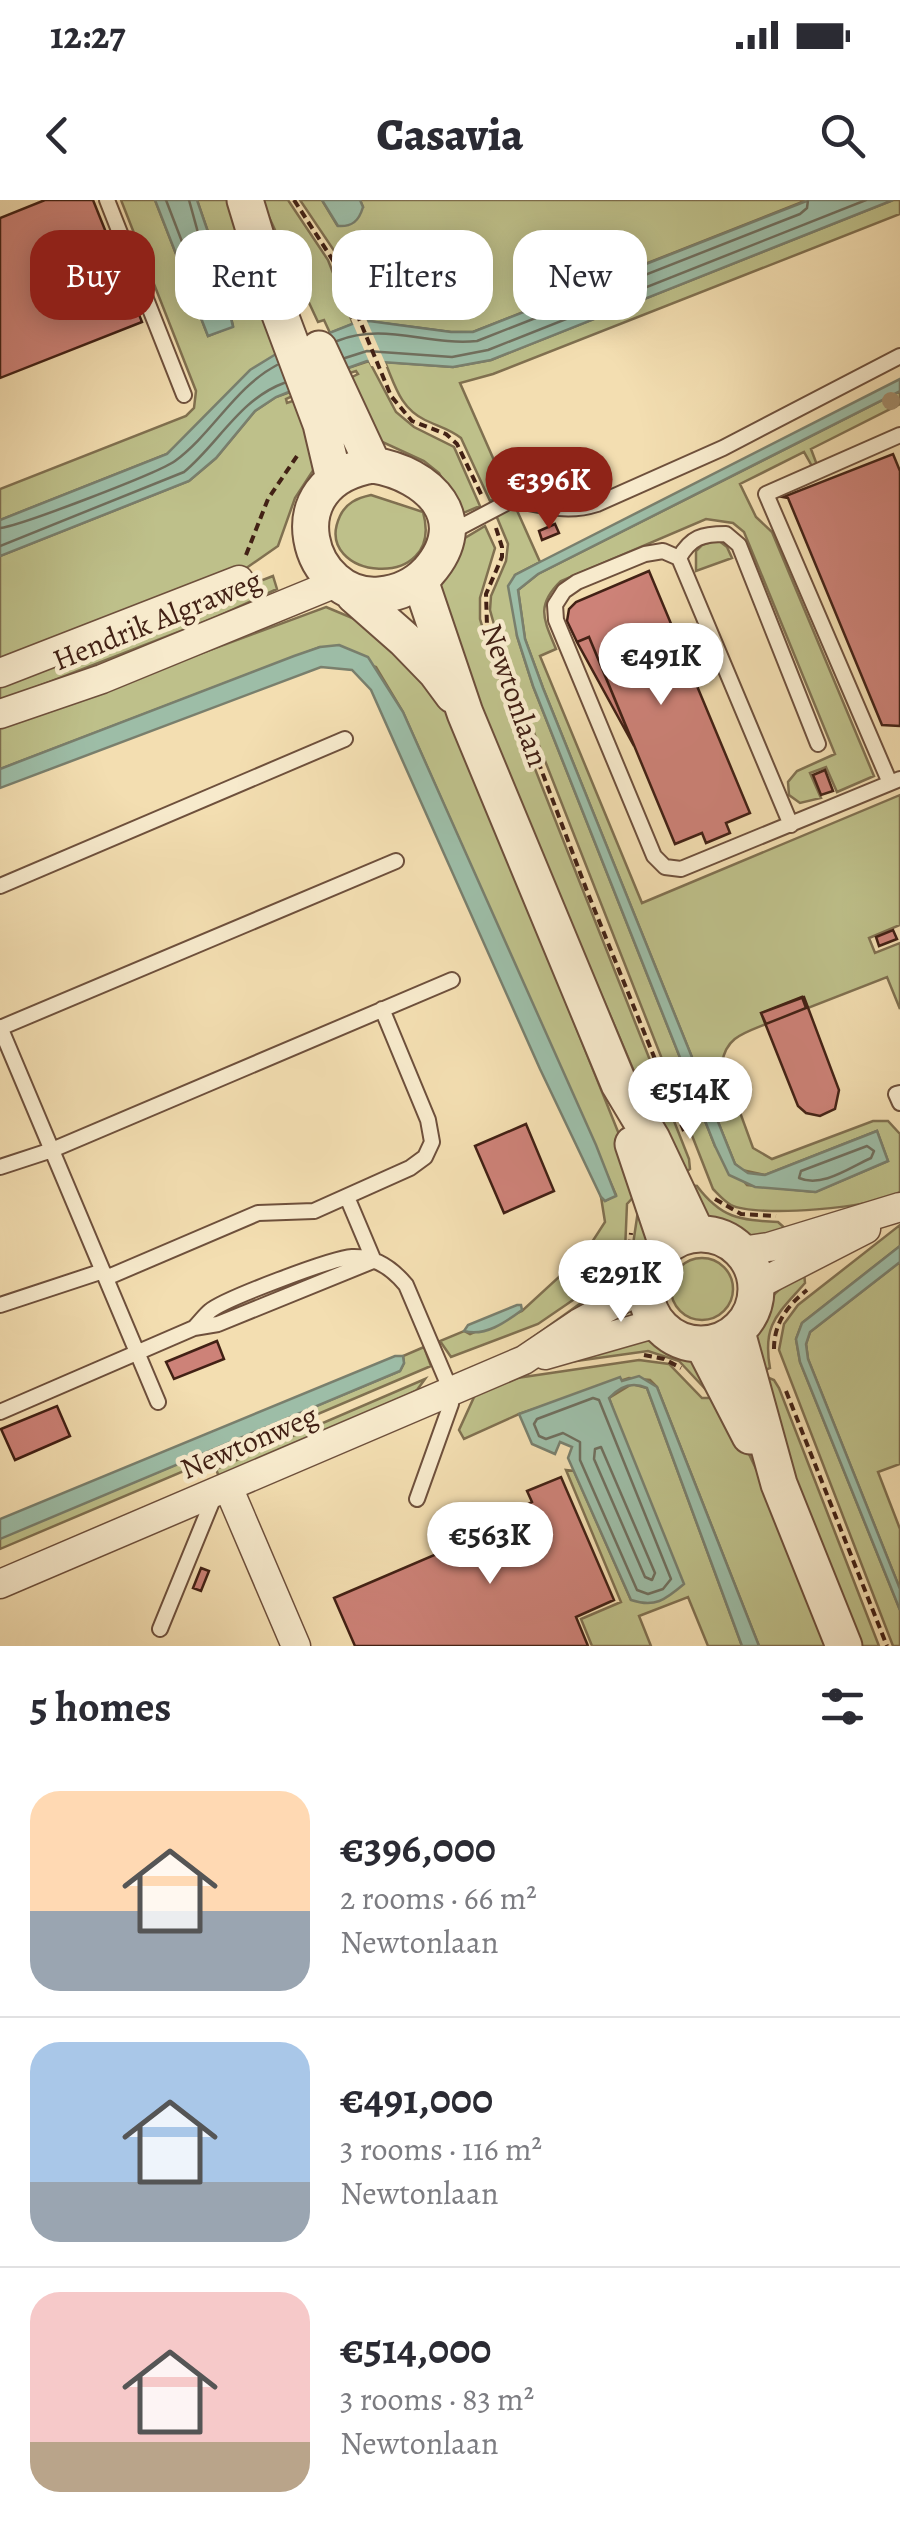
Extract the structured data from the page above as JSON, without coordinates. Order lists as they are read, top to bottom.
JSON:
{
  "streets": {
    "street": ["Hendrik Algraweg", "Newtonlaan", "Newtonweg"]
  },
  "crossings": [
    ["Hendrik Algraweg", "Newtonlaan"]
  ],
  "page": {
    "status": "12:27",
    "header": "Casavia",
    "chip": [
      "Buy",
      "Rent",
      "Filters",
      "New"
    ],
    "price": [
      "€396K",
      "€491K",
      "€514K",
      "€291K",
      "€563K"
    ],
    "heading": "5 homes",
    "list": [
      {
        "name": "€396,000",
        "note": "2 rooms · 66 m² · Newtonlaan"
      },
      {
        "name": "€491,000",
        "note": "3 rooms · 116 m² · Newtonlaan"
      },
      {
        "name": "€514,000",
        "note": "3 rooms · 83 m² · Newtonlaan"
      }
    ]
  }
}
